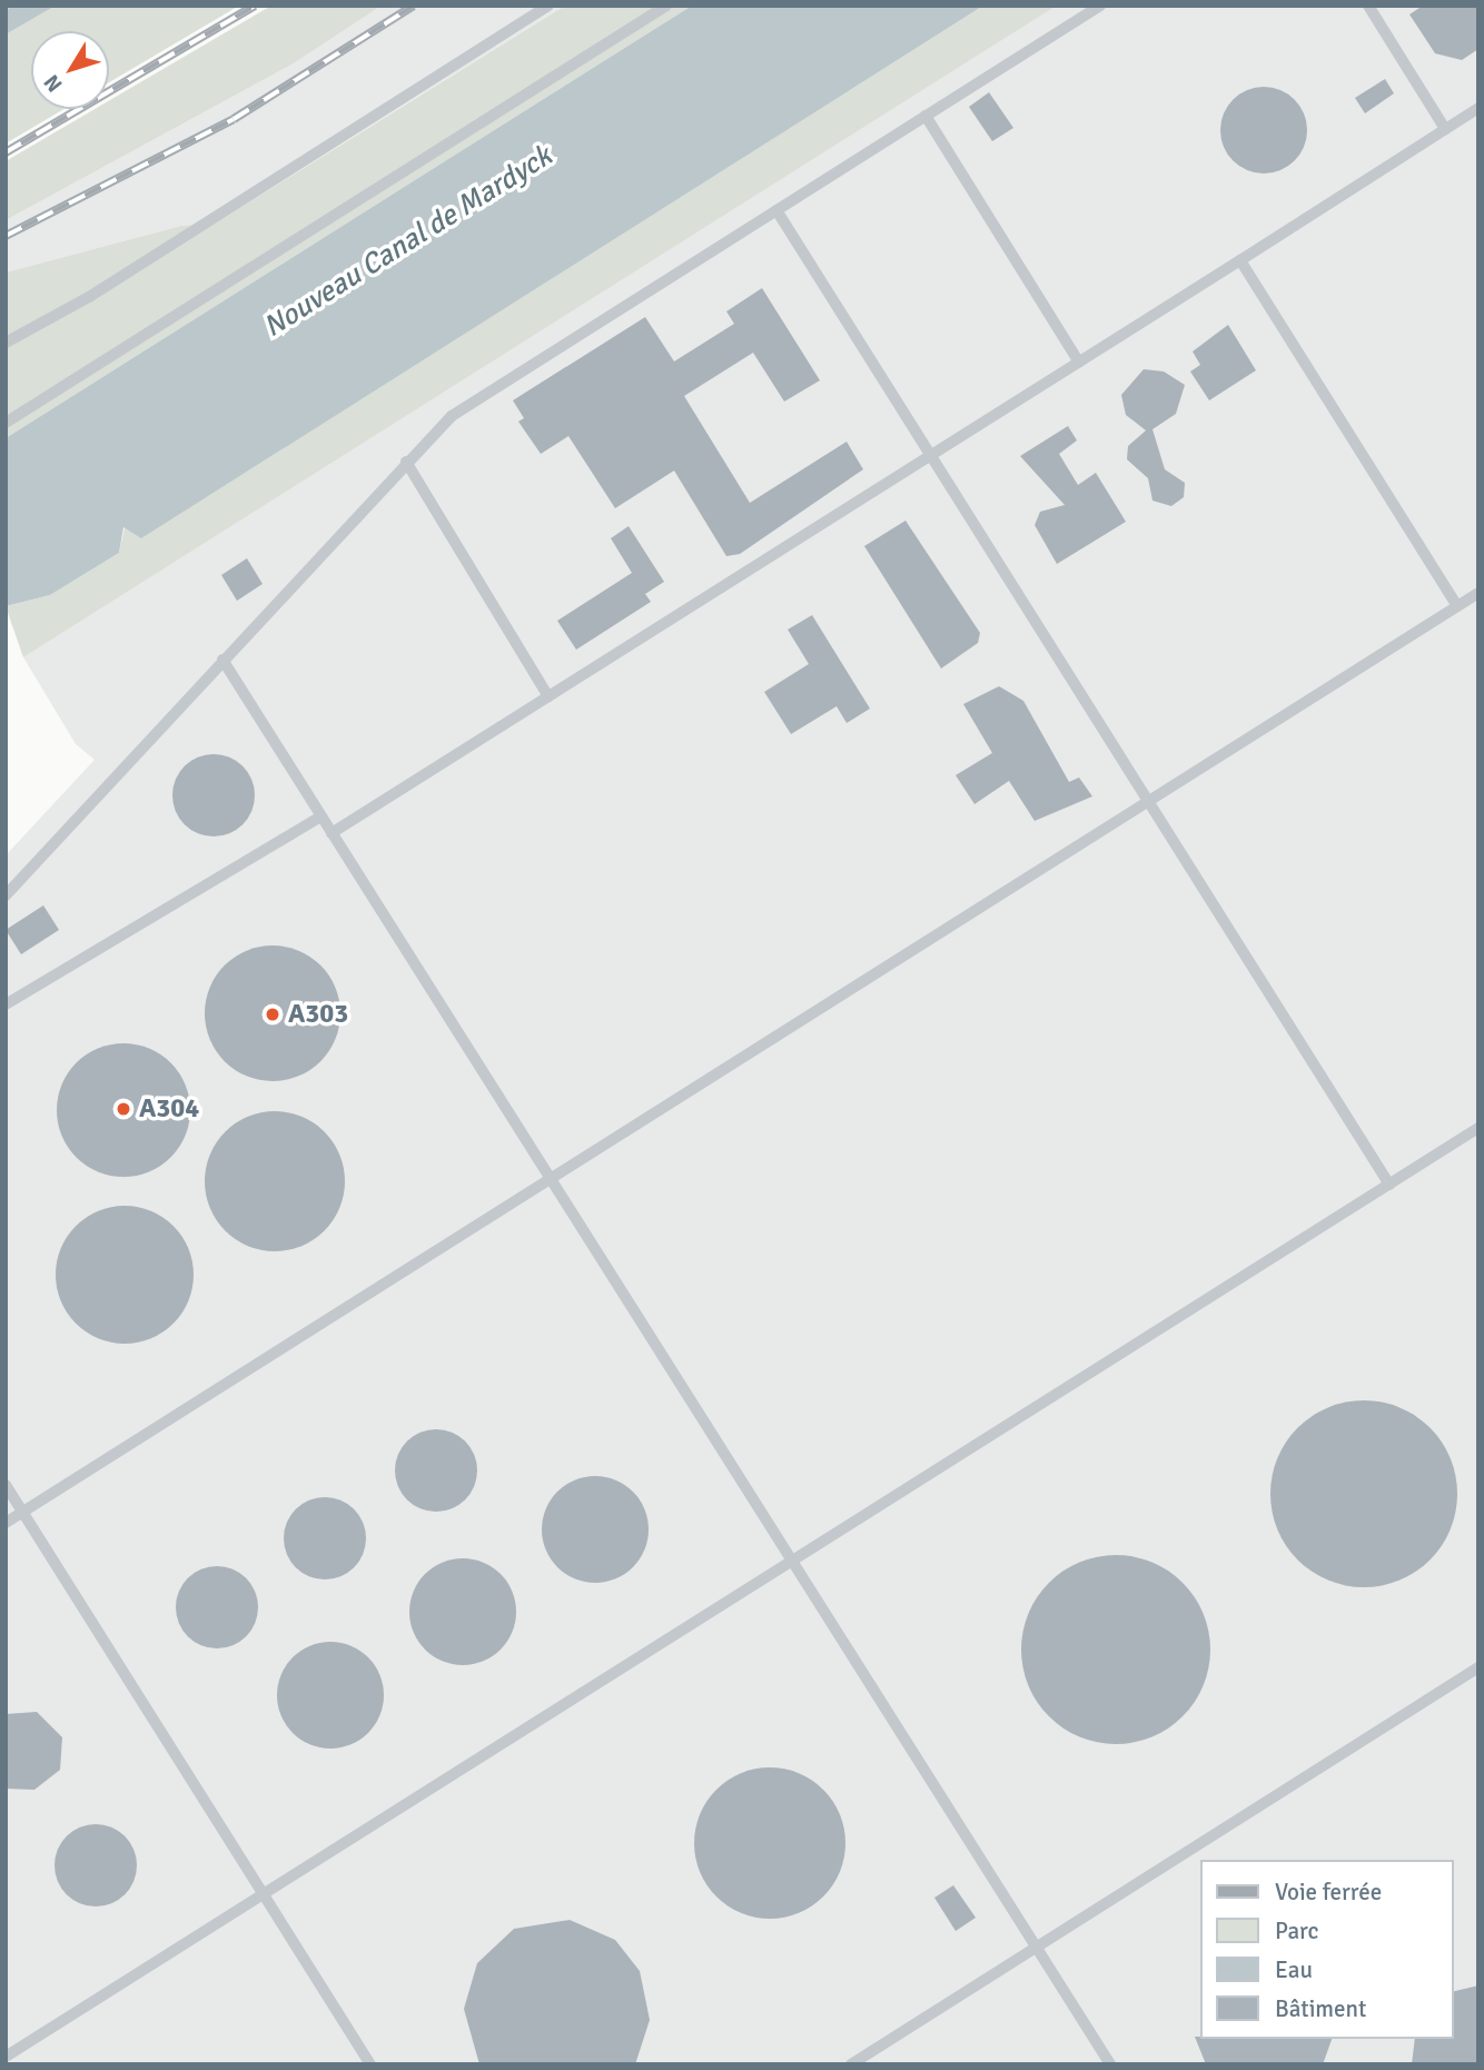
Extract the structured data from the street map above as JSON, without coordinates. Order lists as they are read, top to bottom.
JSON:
{
  "water": ["Nouveau Canal de Mardyck"],
  "places": ["A303", "A304"],
  "legend": [
    "Voie ferrée",
    "Parc",
    "Eau",
    "Bâtiment"
  ],
  "north": "bottom left"
}
